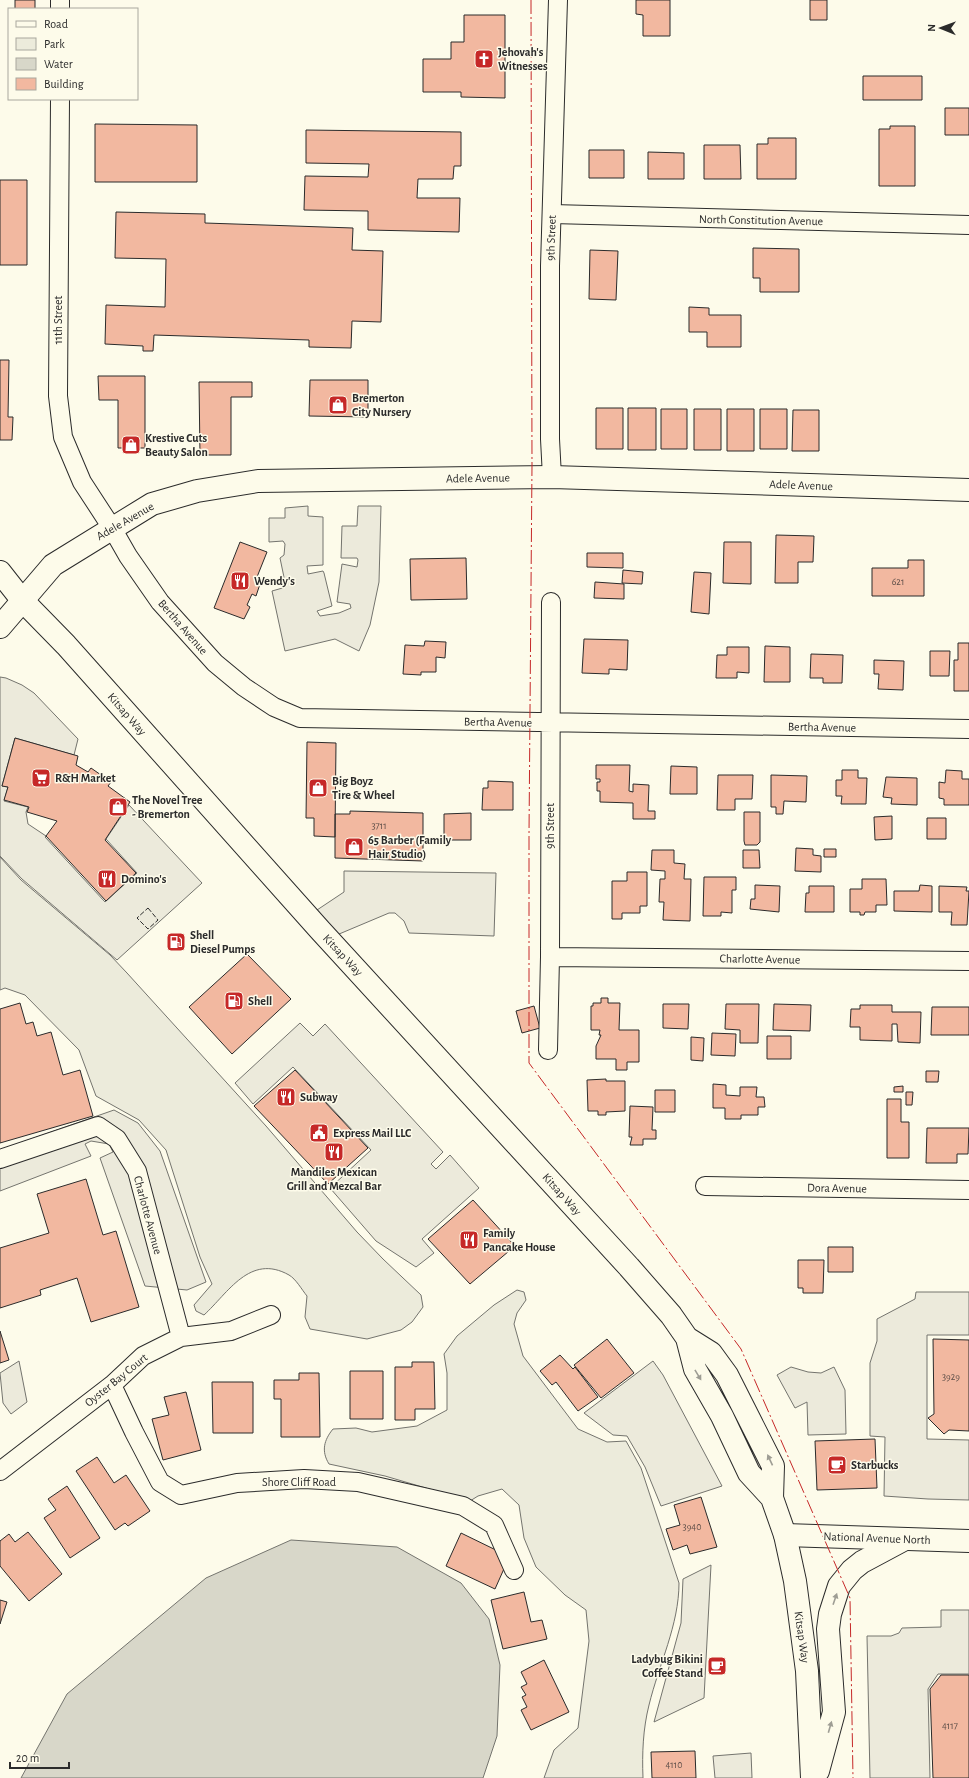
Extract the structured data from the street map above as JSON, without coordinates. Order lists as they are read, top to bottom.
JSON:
{
  "streets": {
    "main road": ["Adele Avenue", "Kitsap Way", "National Avenue North"],
    "street": [
      "North Constitution Avenue",
      "9th Street",
      "11th Street",
      "Bertha Avenue",
      "Charlotte Avenue",
      "Dora Avenue",
      "Oyster Bay Court",
      "Shore Cliff Road"
    ]
  },
  "crossings": [
    ["North Constitution Avenue", "9th Street"],
    ["9th Street", "Adele Avenue"],
    ["9th Street", "Bertha Avenue"],
    ["9th Street", "Charlotte Avenue"],
    ["11th Street", "Adele Avenue"],
    ["11th Street", "Bertha Avenue"],
    ["Adele Avenue", "Bertha Avenue"],
    ["Adele Avenue", "Kitsap Way"],
    ["Kitsap Way", "National Avenue North"],
    ["Charlotte Avenue", "Oyster Bay Court"],
    ["Oyster Bay Court", "Shore Cliff Road"]
  ],
  "places": {
    "church": ["Jehovah's Witnesses"],
    "shop": [
      "Bremerton City Nursery",
      "Krestive Cuts Beauty Salon",
      "Big Boyz Tire & Wheel",
      "The Novel Tree - Bremerton",
      "65 Barber (Family Hair Studio)"
    ],
    "restaurant": [
      "Wendy's",
      "Domino's",
      "Subway",
      "Mandiles Mexican Grill and Mezcal Bar",
      "Family Pancake House"
    ],
    "supermarket": ["R&H Market"],
    "fuel station": ["Shell Diesel Pumps", "Shell"],
    "public building": ["Express Mail LLC"],
    "cafe": ["Starbucks", "Ladybug Bikini Coffee Stand"]
  },
  "house_numbers": [
    "621",
    "3711",
    "3929",
    "3940",
    "4117",
    "4110"
  ],
  "legend": [
    "Road",
    "Park",
    "Water",
    "Building"
  ],
  "scale_bar": "20 m",
  "north": "left"
}
